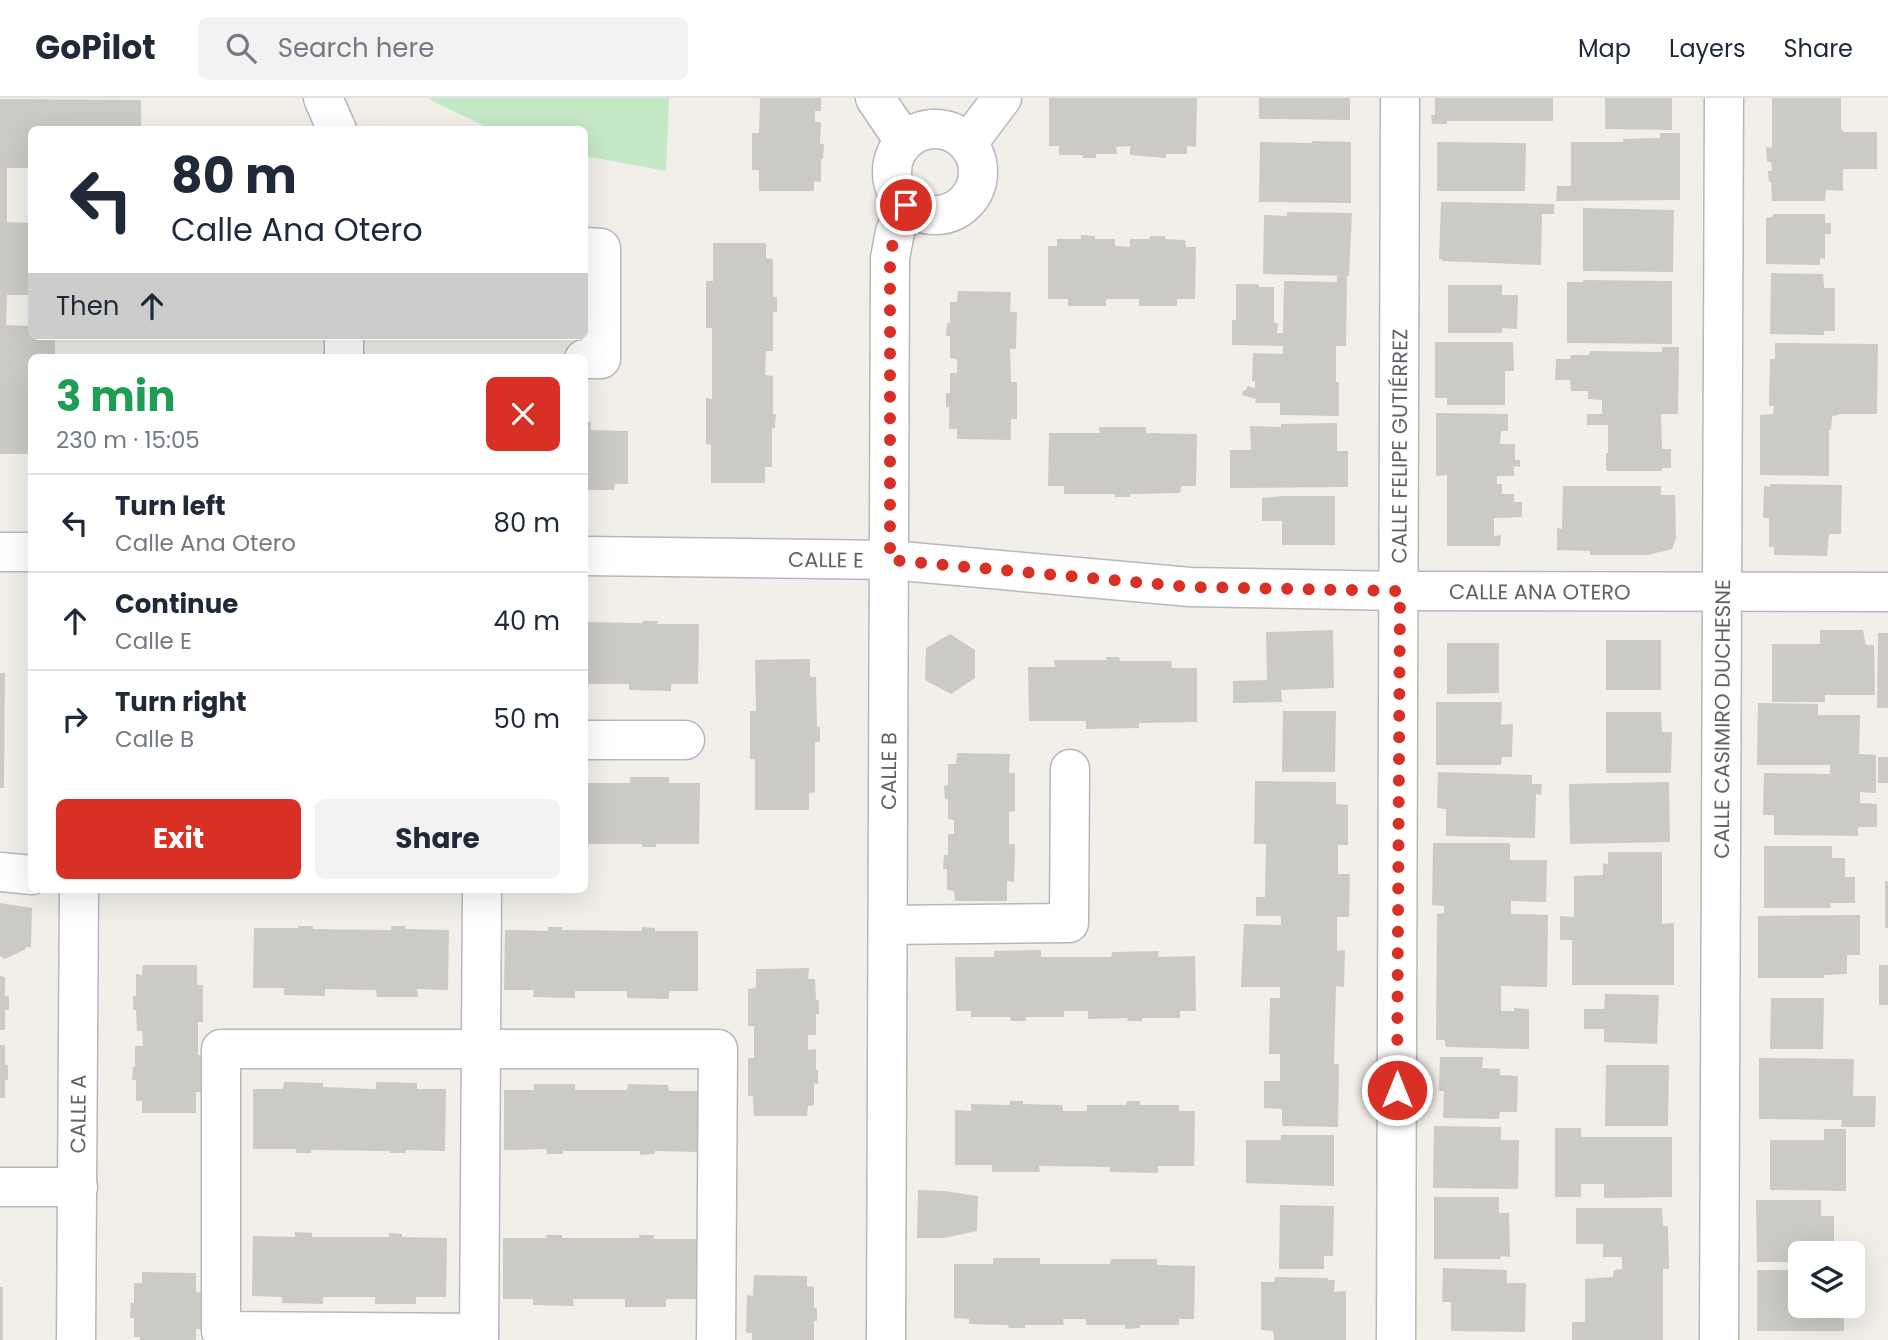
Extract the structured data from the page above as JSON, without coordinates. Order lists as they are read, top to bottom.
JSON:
{
  "streets": {
    "street": [
      "CALLE FELIPE GUTIÉRREZ",
      "CALLE E",
      "CALLE ANA OTERO",
      "CALLE CASIMIRO DUCHESNE",
      "CALLE B",
      "CALLE A"
    ]
  },
  "crossings": [
    ["CALLE FELIPE GUTIÉRREZ", "CALLE ANA OTERO"],
    ["CALLE E", "CALLE ANA OTERO"],
    ["CALLE E", "CALLE B"],
    ["CALLE ANA OTERO", "CALLE CASIMIRO DUCHESNE"]
  ],
  "page": {
    "header": "GoPilot",
    "search": "Search here",
    "nav": ["Map", "Layers", "Share"],
    "turn": ["80 m", "Calle Ana Otero"],
    "then": "Then",
    "heading": ["3 min", "230 m · 15:05"],
    "list": [
      {
        "name": "Turn left",
        "note": "Calle Ana Otero",
        "value": "80 m"
      },
      {
        "name": "Continue",
        "note": "Calle E",
        "value": "40 m"
      },
      {
        "name": "Turn right",
        "note": "Calle B",
        "value": "50 m"
      }
    ],
    "buttons": ["Exit", "Share"]
  }
}
